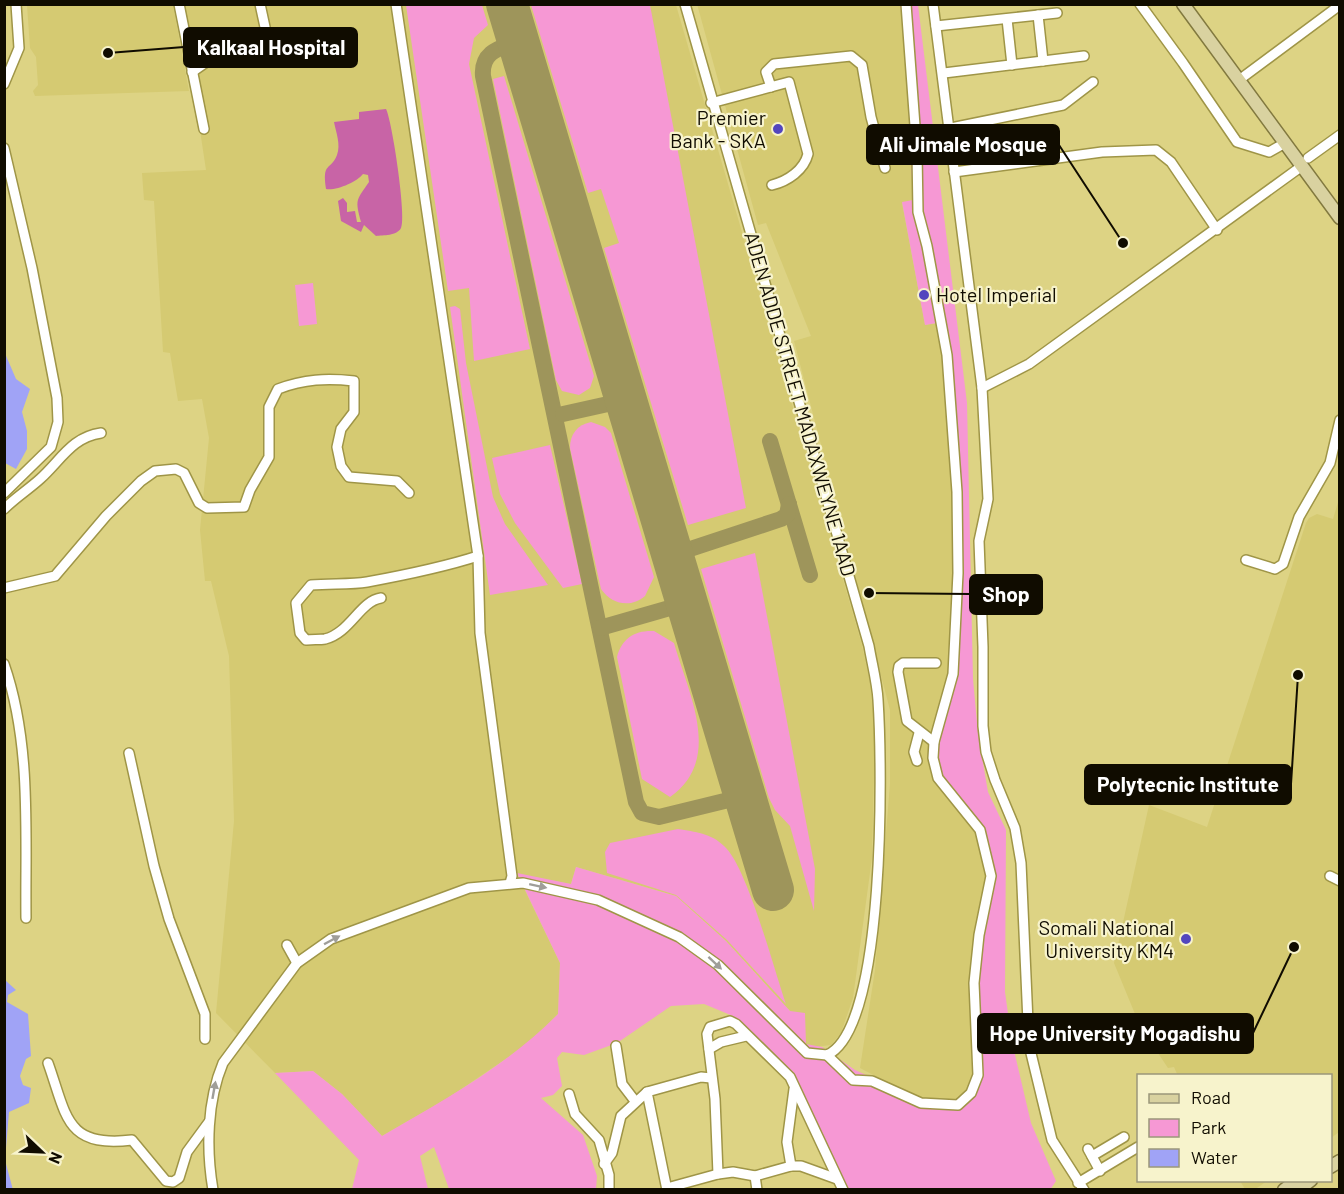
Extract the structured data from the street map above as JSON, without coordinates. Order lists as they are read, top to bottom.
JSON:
{
  "streets": {
    "street": ["ADEN ADDE STREET MADAXWEYNE 1AAD"]
  },
  "places": [
    "Kalkaal Hospital",
    "Premier Bank - SKA",
    "Ali Jimale Mosque",
    "Hotel Imperial",
    "Shop",
    "Polytecnic Institute",
    "Somali National University KM4",
    "Hope University Mogadishu"
  ],
  "legend": ["Road", "Park", "Water"],
  "north": "bottom right"
}
